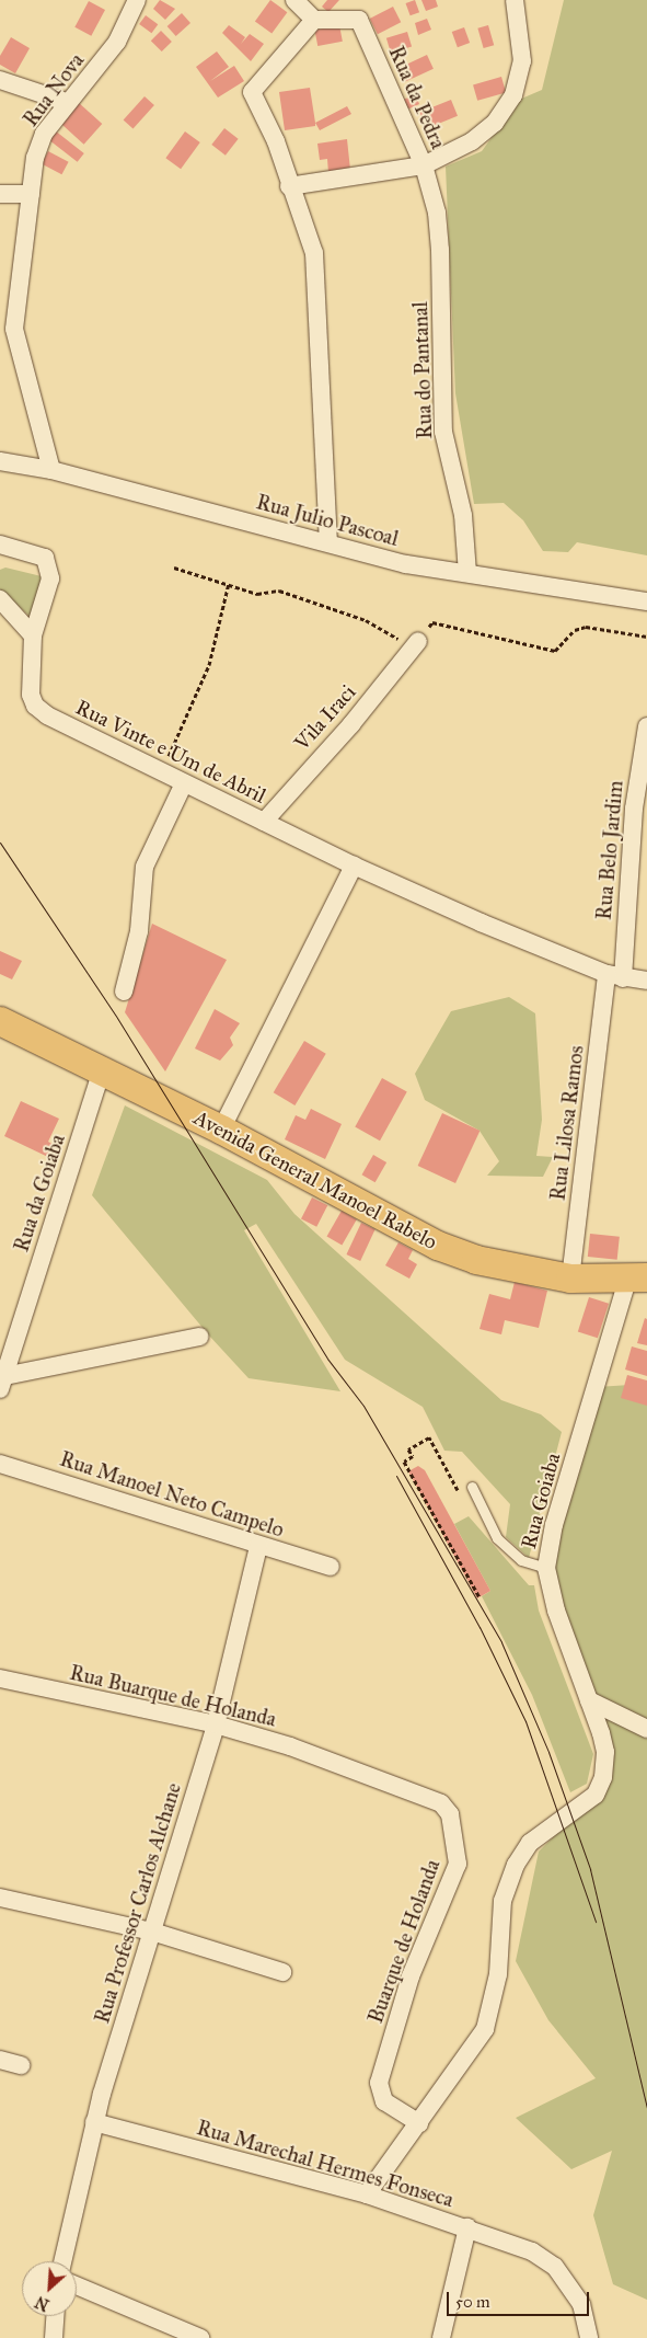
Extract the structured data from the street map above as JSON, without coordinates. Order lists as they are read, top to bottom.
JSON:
{
  "streets": {
    "main road": ["Avenida General Manoel Rabelo"],
    "street": [
      "Rua Nova",
      "Rua da Pedra",
      "Rua do Pantanal",
      "Rua Julio Pascoal",
      "Vila Iraci",
      "Rua Vinte e Um de Abril",
      "Rua Belo Jardim",
      "Rua Lilosa Ramos",
      "Rua da Goiaba",
      "Rua Manoel Neto Campelo",
      "Rua Goiaba",
      "Rua Buarque de Holanda",
      "Rua Professor Carlos Alchane",
      "Buarque de Holanda",
      "Rua Marechal Hermes Fonseca"
    ]
  },
  "crossings": [
    ["Rua Nova", "Rua Julio Pascoal"],
    ["Rua da Pedra", "Rua do Pantanal"],
    ["Rua do Pantanal", "Rua Julio Pascoal"],
    ["Vila Iraci", "Rua Vinte e Um de Abril"],
    ["Rua Vinte e Um de Abril", "Rua Belo Jardim"],
    ["Rua Vinte e Um de Abril", "Rua Lilosa Ramos"],
    ["Rua Belo Jardim", "Rua Lilosa Ramos"],
    ["Rua Lilosa Ramos", "Avenida General Manoel Rabelo"],
    ["Avenida General Manoel Rabelo", "Rua da Goiaba"],
    ["Avenida General Manoel Rabelo", "Rua Goiaba"],
    ["Rua Manoel Neto Campelo", "Rua Professor Carlos Alchane"],
    ["Rua Goiaba", "Buarque de Holanda"],
    ["Rua Buarque de Holanda", "Rua Professor Carlos Alchane"],
    ["Rua Buarque de Holanda", "Buarque de Holanda"],
    ["Rua Professor Carlos Alchane", "Rua Marechal Hermes Fonseca"]
  ],
  "scale_bar": "50 m",
  "north": "bottom left"
}
